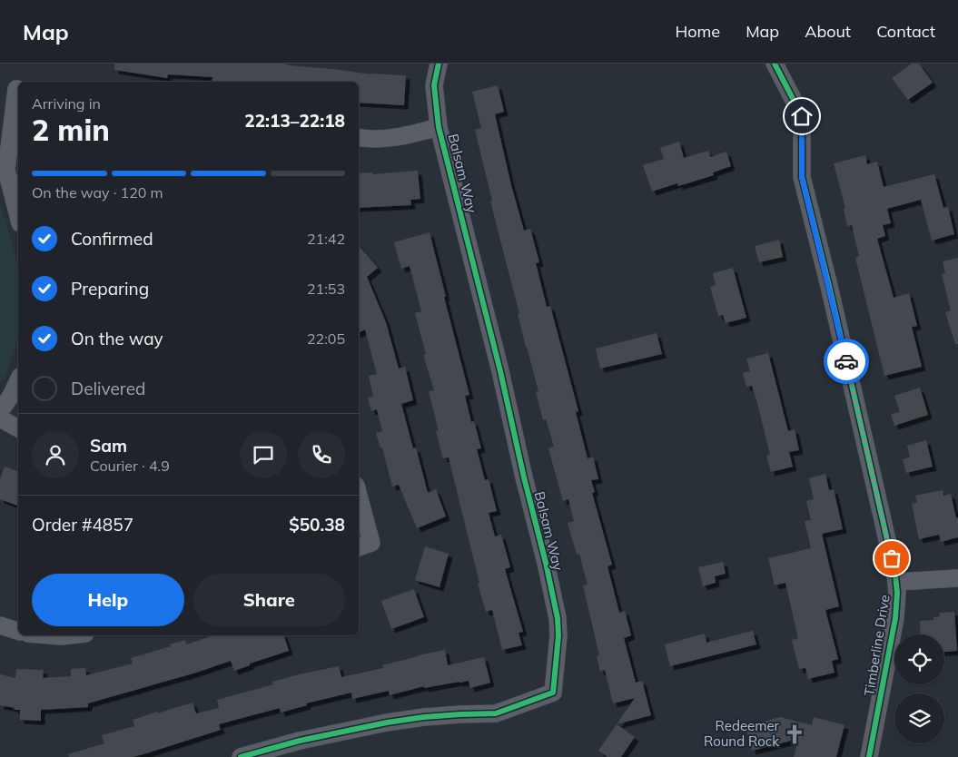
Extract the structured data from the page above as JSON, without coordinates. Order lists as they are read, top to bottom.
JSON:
{
  "streets": {
    "street": ["Balsam Way", "Timberline Drive"]
  },
  "places": {
    "church": ["Redeemer Round Rock"]
  },
  "page": {
    "header": "Map",
    "nav": [
      "Home",
      "Map",
      "About",
      "Contact"
    ],
    "heading": ["2 min", "Arriving in", "22:13–22:18"],
    "panel": [
      "Sam",
      "Courier · 4.9",
      "Order #4857",
      "$50.38"
    ],
    "bar": "On the way · 120 m",
    "list": [
      ["Confirmed", "21:42"],
      ["Preparing", "21:53"],
      ["On the way", "22:05"],
      "Delivered"
    ],
    "buttons": ["Help", "Share"]
  }
}
